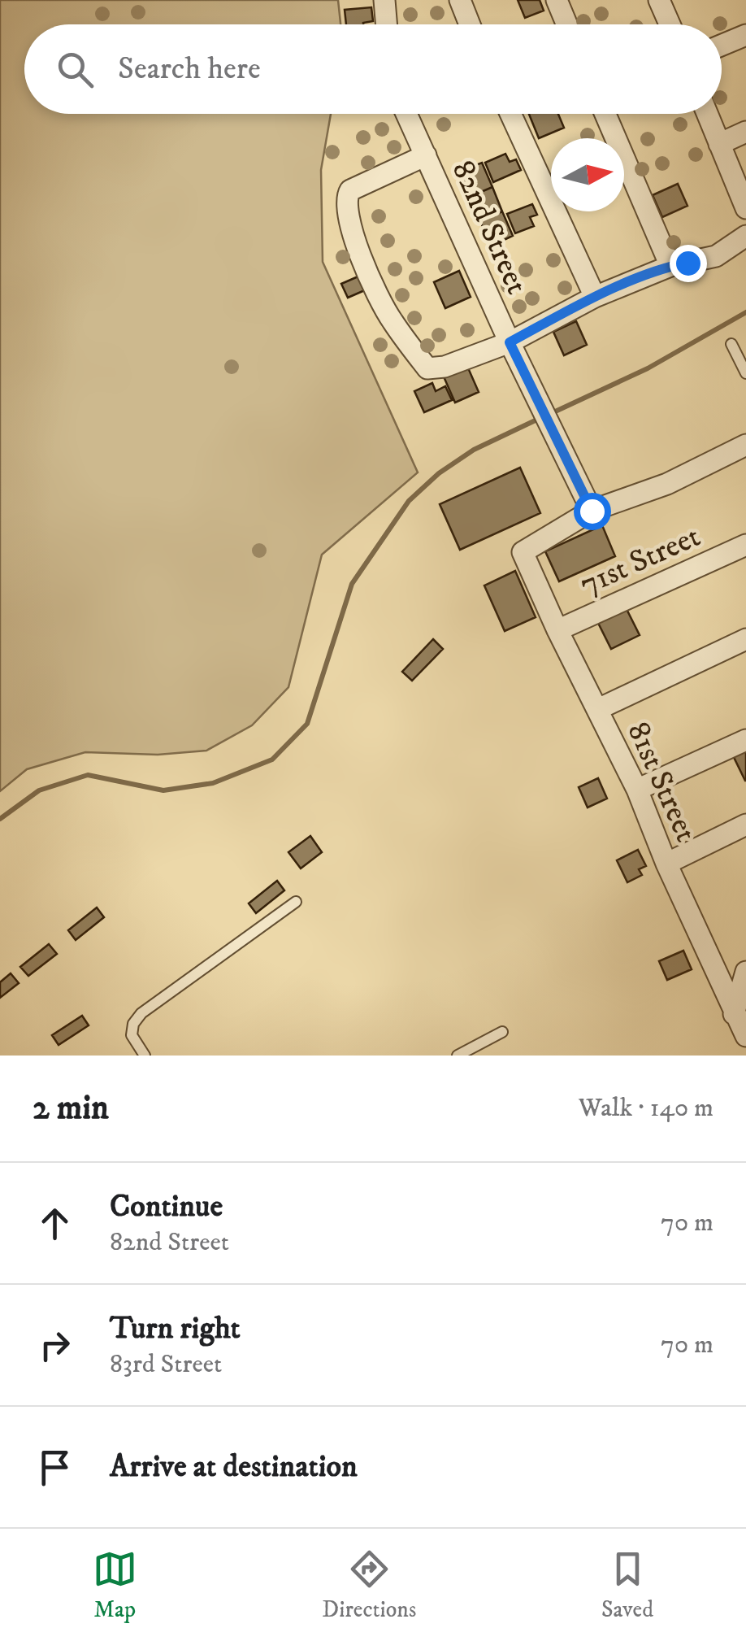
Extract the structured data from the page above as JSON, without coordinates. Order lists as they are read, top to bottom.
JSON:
{
  "streets": {
    "street": ["82nd Street", "71st Street", "81st Street"]
  },
  "crossings": [
    ["82nd Street", "81st Street"],
    ["71st Street", "81st Street"]
  ],
  "north": "right",
  "page": {
    "search": "Search here",
    "heading": ["2 min", "Walk · 140 m"],
    "list": [
      ["Continue", "82nd Street", "70 m"],
      ["Turn right", "83rd Street", "70 m"],
      "Arrive at destination"
    ],
    "nav": ["Map", "Directions", "Saved"]
  }
}
